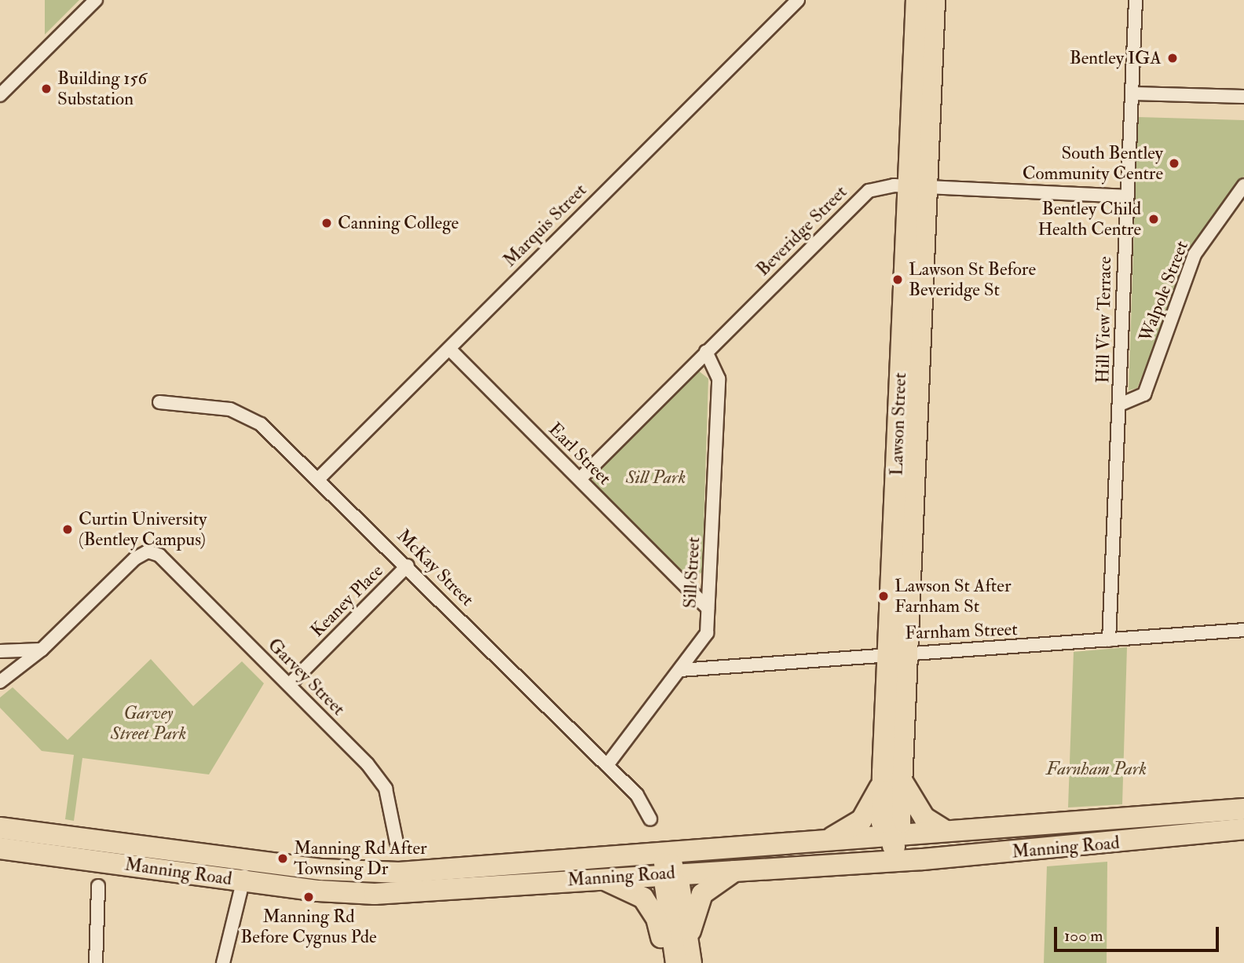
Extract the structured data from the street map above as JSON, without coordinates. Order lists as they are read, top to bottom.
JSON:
{
  "streets": {
    "main road": ["Lawson Street", "Manning Road"],
    "street": [
      "Marquis Street",
      "Beveridge Street",
      "Walpole Street",
      "Hill View Terrace",
      "Earl Street",
      "McKay Street",
      "Sill Street",
      "Keaney Place",
      "Farnham Street",
      "Garvey Street"
    ]
  },
  "crossings": [
    ["Marquis Street", "Earl Street"],
    ["Marquis Street", "McKay Street"],
    ["Beveridge Street", "Hill View Terrace"],
    ["Beveridge Street", "Lawson Street"],
    ["Beveridge Street", "Earl Street"],
    ["Beveridge Street", "Sill Street"],
    ["Walpole Street", "Hill View Terrace"],
    ["Hill View Terrace", "Farnham Street"],
    ["Lawson Street", "Farnham Street"],
    ["Lawson Street", "Manning Road"],
    ["Earl Street", "Sill Street"],
    ["McKay Street", "Sill Street"],
    ["McKay Street", "Keaney Place"],
    ["Sill Street", "Farnham Street"],
    ["Keaney Place", "Garvey Street"]
  ],
  "parks": ["Sill Park", "Garvey Street Park", "Farnham Park"],
  "places": [
    "Bentley IGA",
    "Building 156 Substation",
    "South Bentley Community Centre",
    "Bentley Child Health Centre",
    "Canning College",
    "Lawson St Before Beveridge St",
    "Curtin University (Bentley Campus)",
    "Lawson St After Farnham St",
    "Manning Rd After Townsing Dr",
    "Manning Rd Before Cygnus Pde"
  ],
  "scale_bar": "100 m"
}
